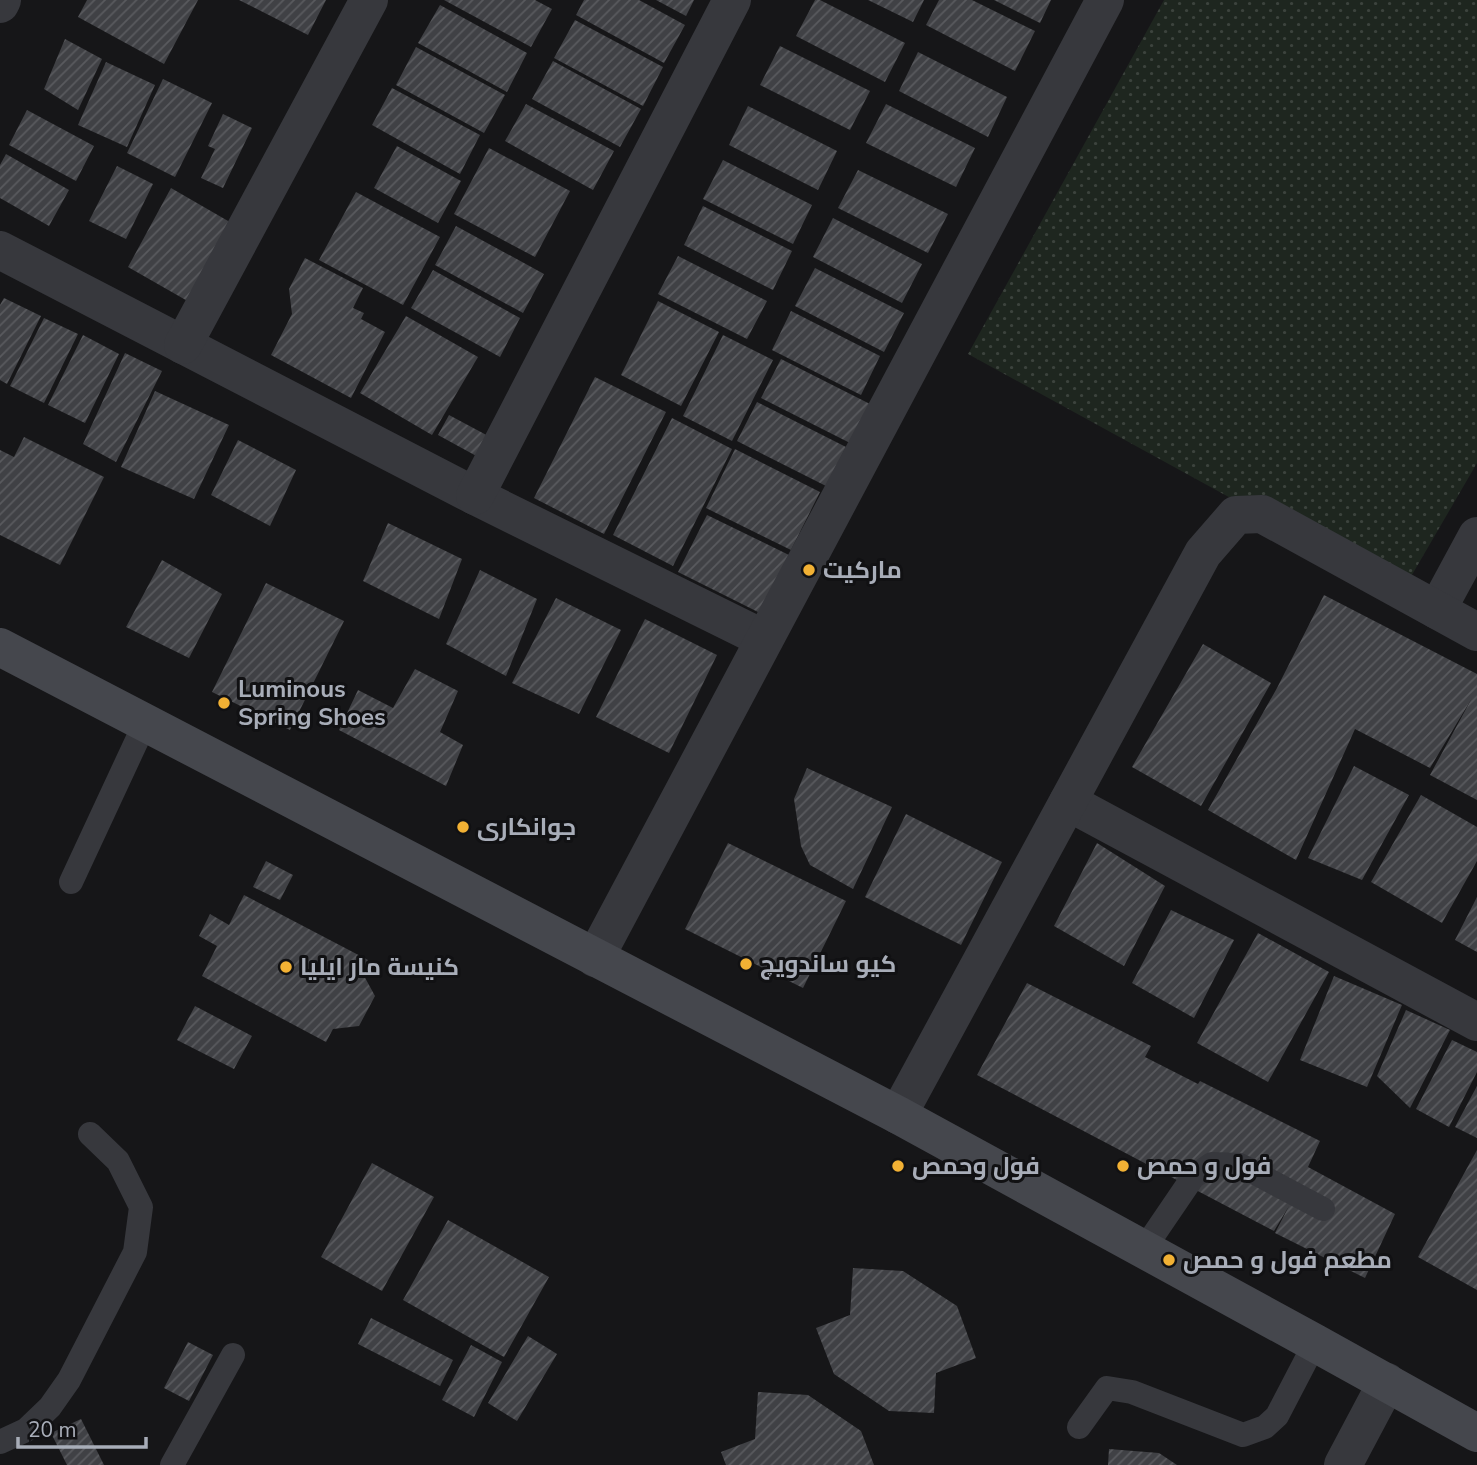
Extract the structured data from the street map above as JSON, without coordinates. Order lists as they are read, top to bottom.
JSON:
{
  "places": [
    "ماركيت",
    "Luminous Spring Shoes",
    "جوانکاری",
    "کیو ساندویچ",
    "كنيسة مار ايليا",
    "فول وحمص",
    "فول و حمص",
    "مطعم فول و حمص"
  ],
  "scale_bar": "20 m"
}
